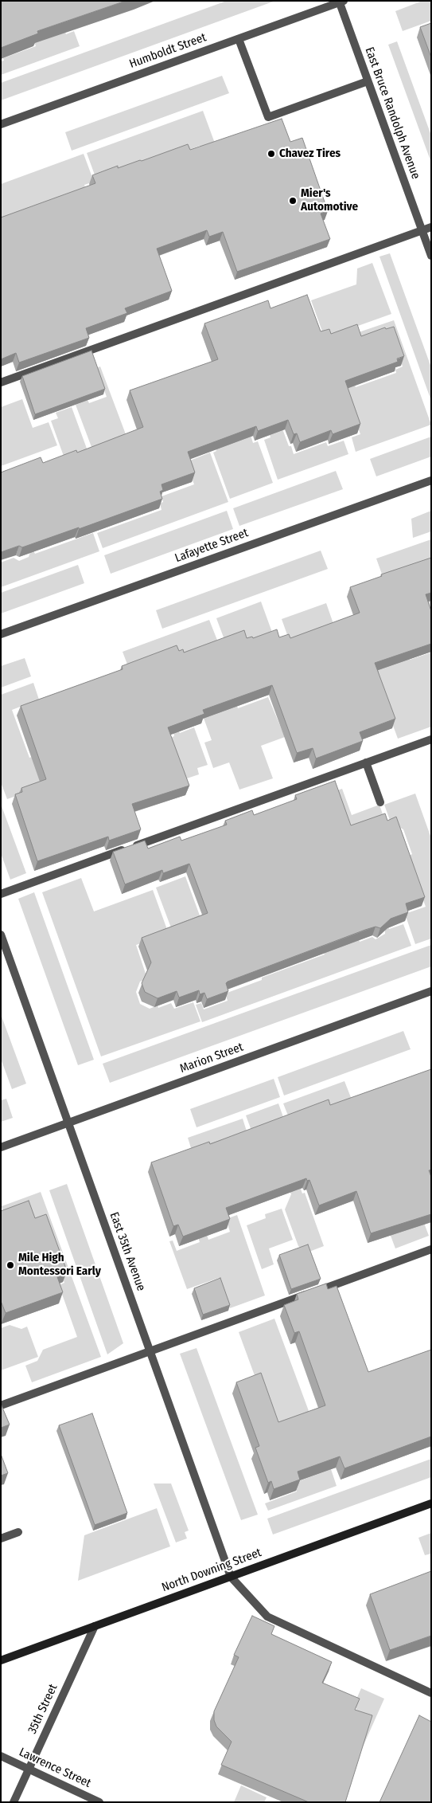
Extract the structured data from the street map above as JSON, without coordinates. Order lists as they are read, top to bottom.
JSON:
{
  "streets": {
    "main road": ["North Downing Street"],
    "street": [
      "Humboldt Street",
      "East Bruce Randolph Avenue",
      "Lafayette Street",
      "Marion Street",
      "East 35th Avenue",
      "35th Street",
      "Lawrence Street"
    ]
  },
  "crossings": [
    ["Humboldt Street", "East Bruce Randolph Avenue"],
    ["Marion Street", "East 35th Avenue"],
    ["East 35th Avenue", "North Downing Street"],
    ["North Downing Street", "35th Street"],
    ["35th Street", "Lawrence Street"]
  ],
  "places": ["Chavez Tires", "Mier's Automotive", "Mile High Montessori Early"]
}
